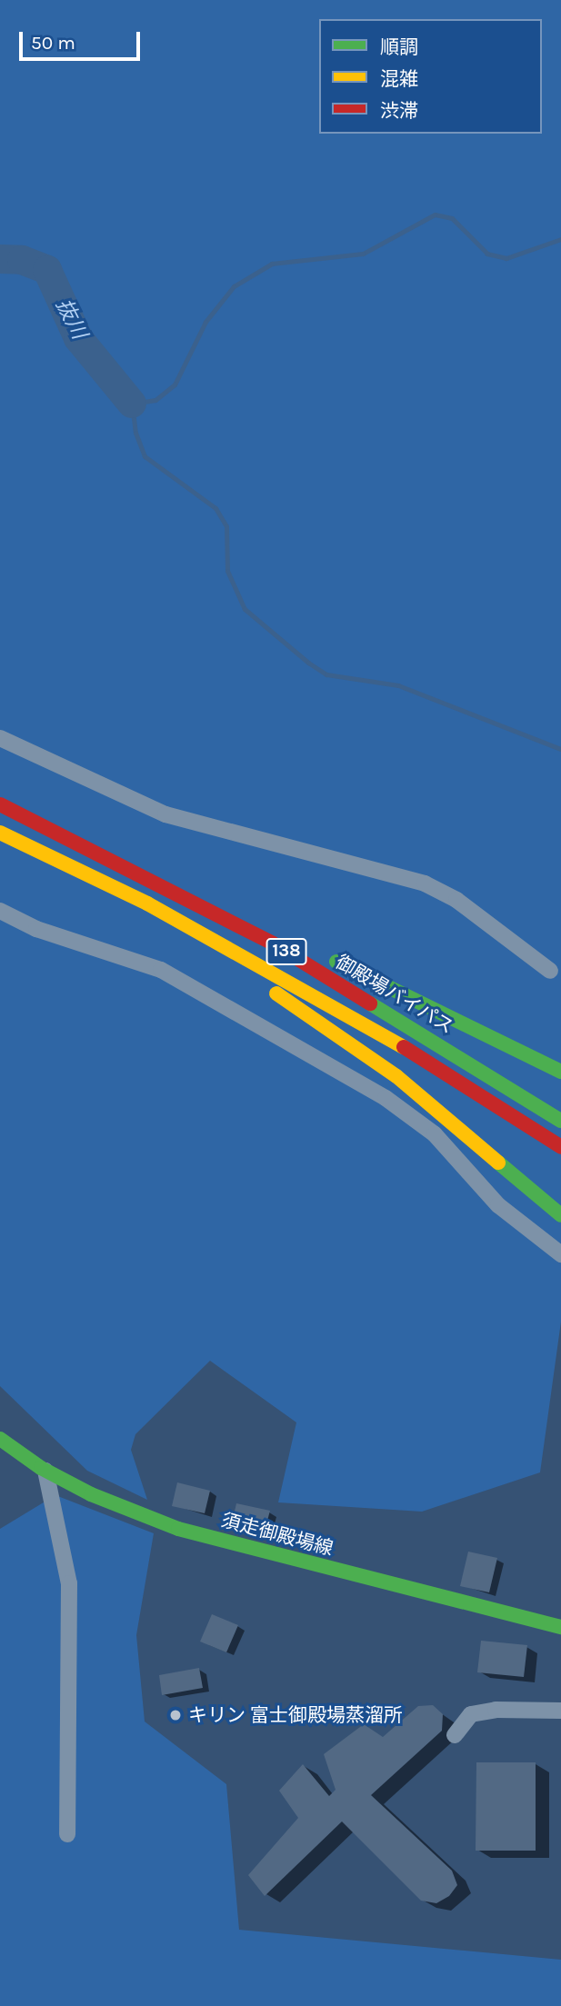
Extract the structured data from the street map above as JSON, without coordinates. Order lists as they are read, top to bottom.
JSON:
{
  "streets": {
    "main road": ["138", "御殿場バイパス", "須走御殿場線"]
  },
  "water": ["抜川"],
  "places": ["キリン 富士御殿場蒸溜所"],
  "legend": ["順調", "混雑", "渋滞"],
  "scale_bar": "50 m"
}
